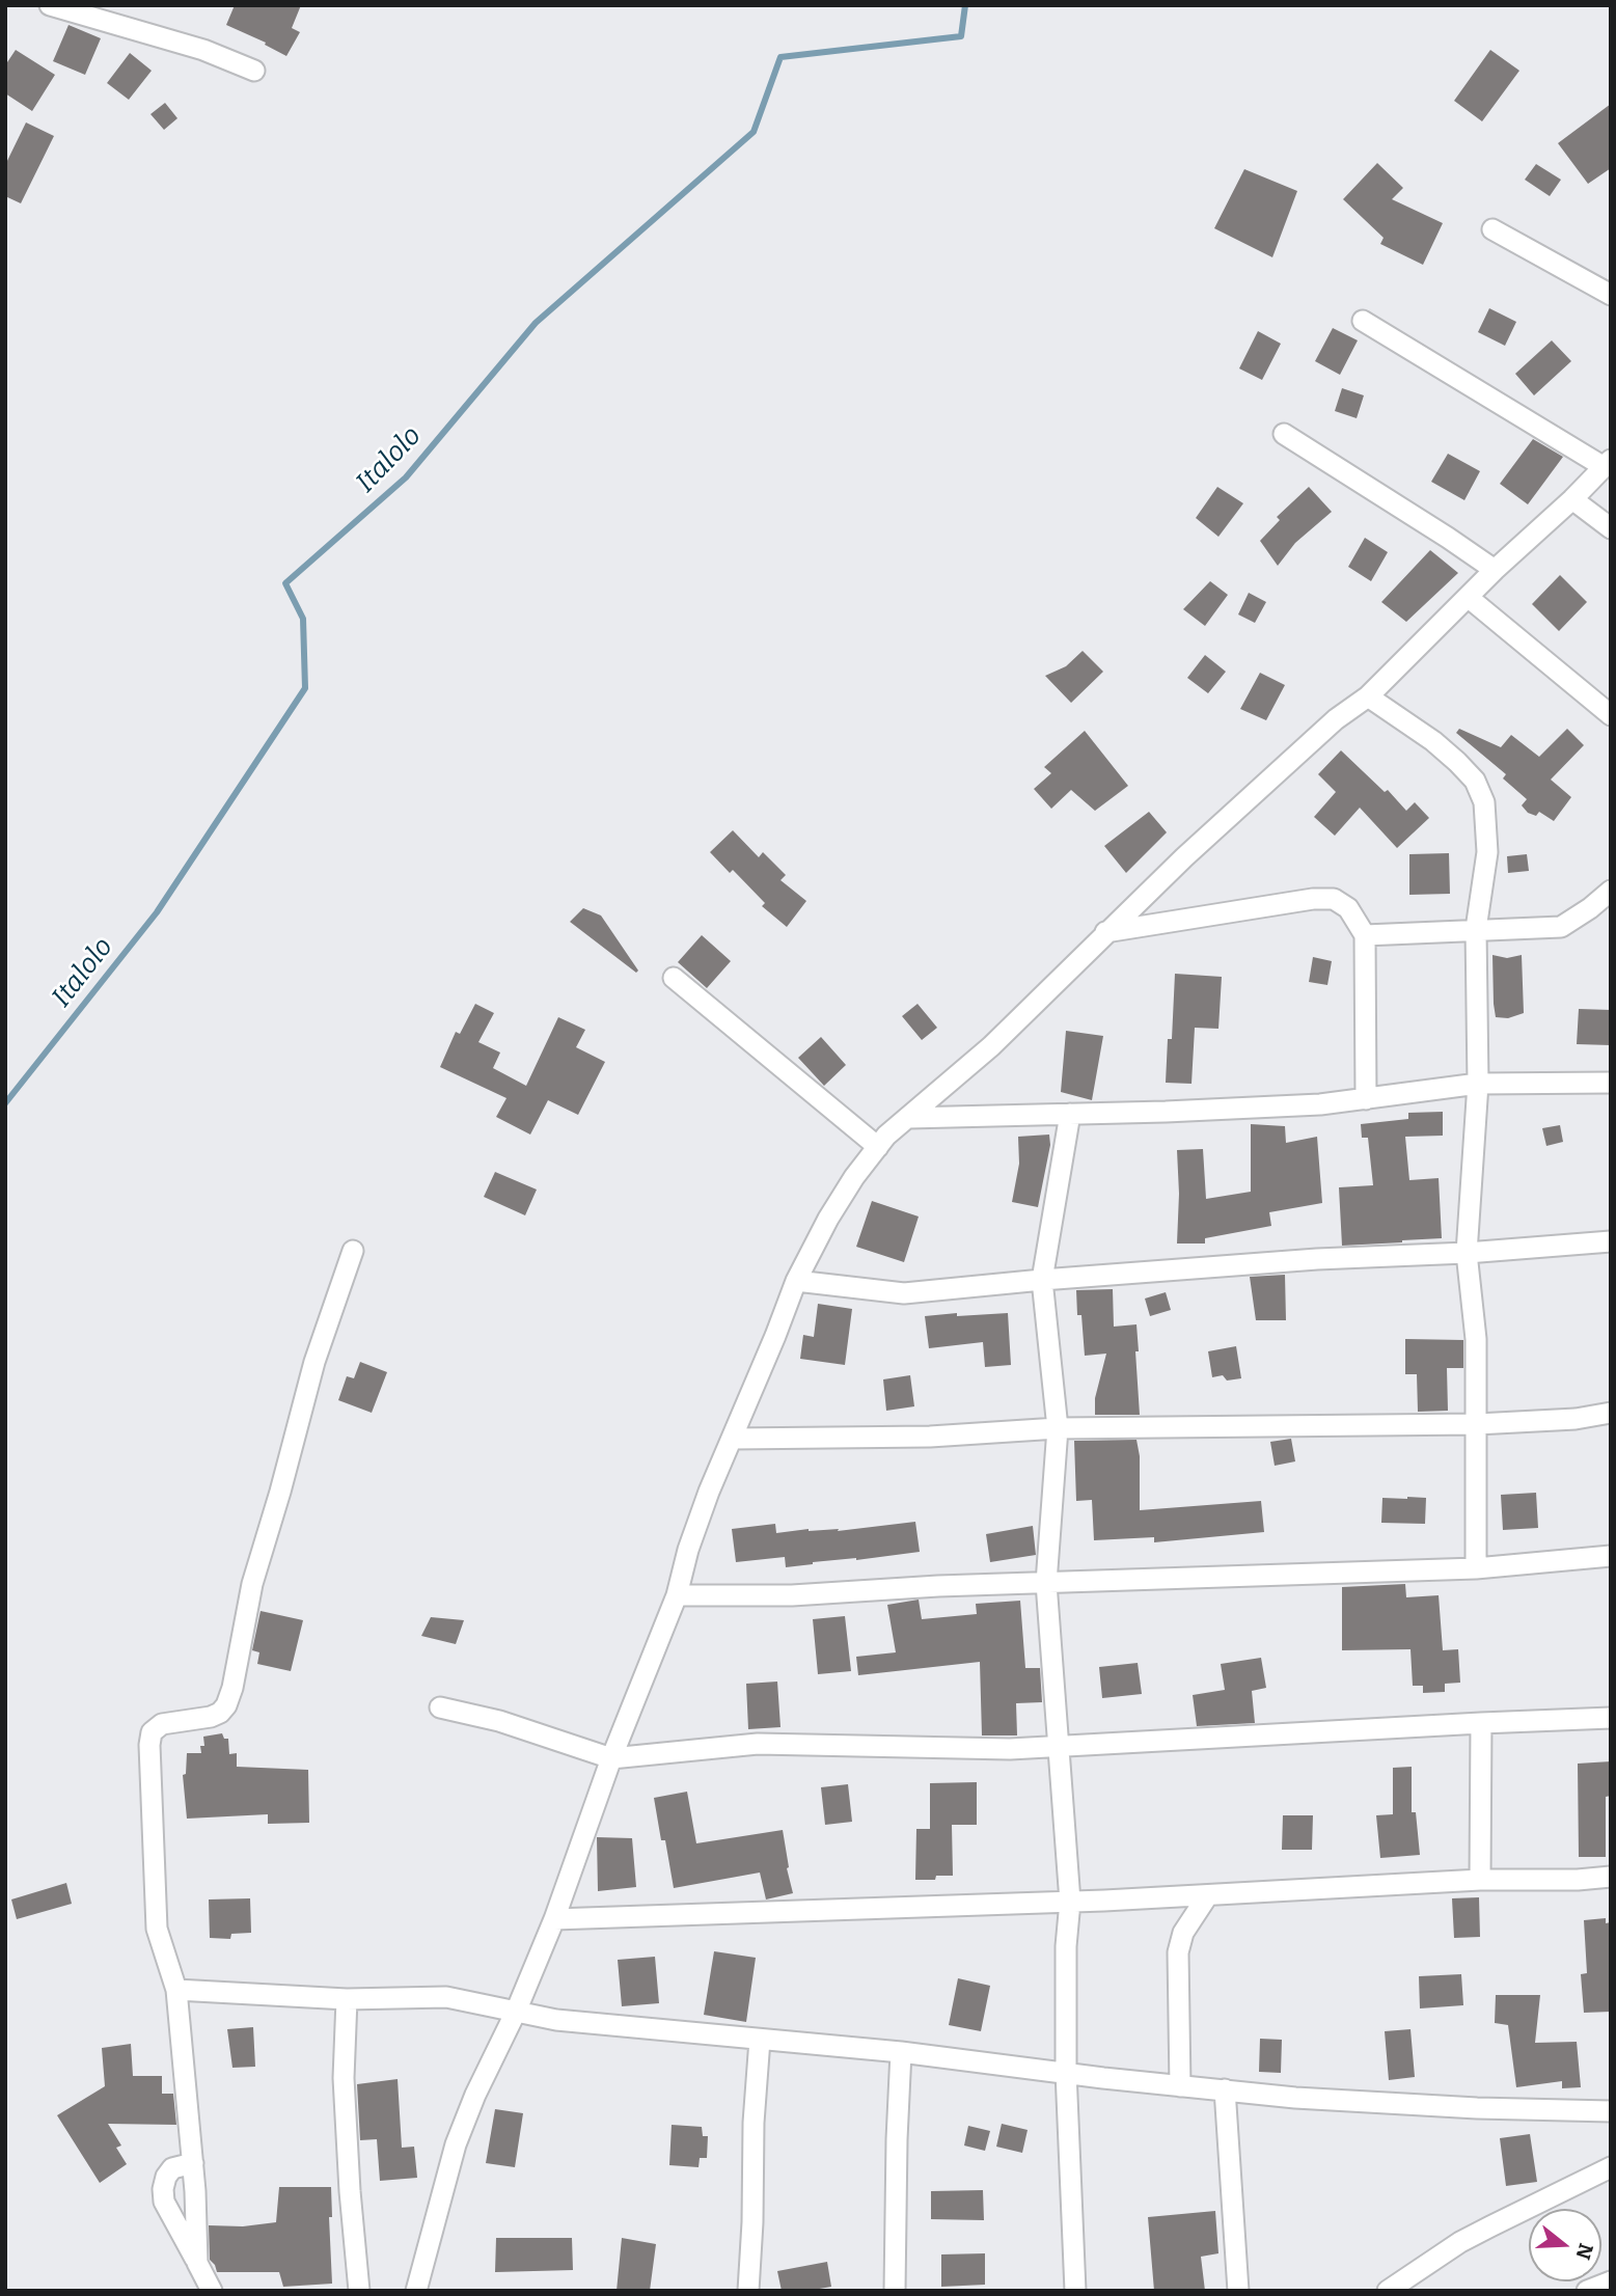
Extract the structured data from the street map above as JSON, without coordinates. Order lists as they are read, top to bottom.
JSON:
{
  "water": ["Italolo"],
  "north": "right"
}
